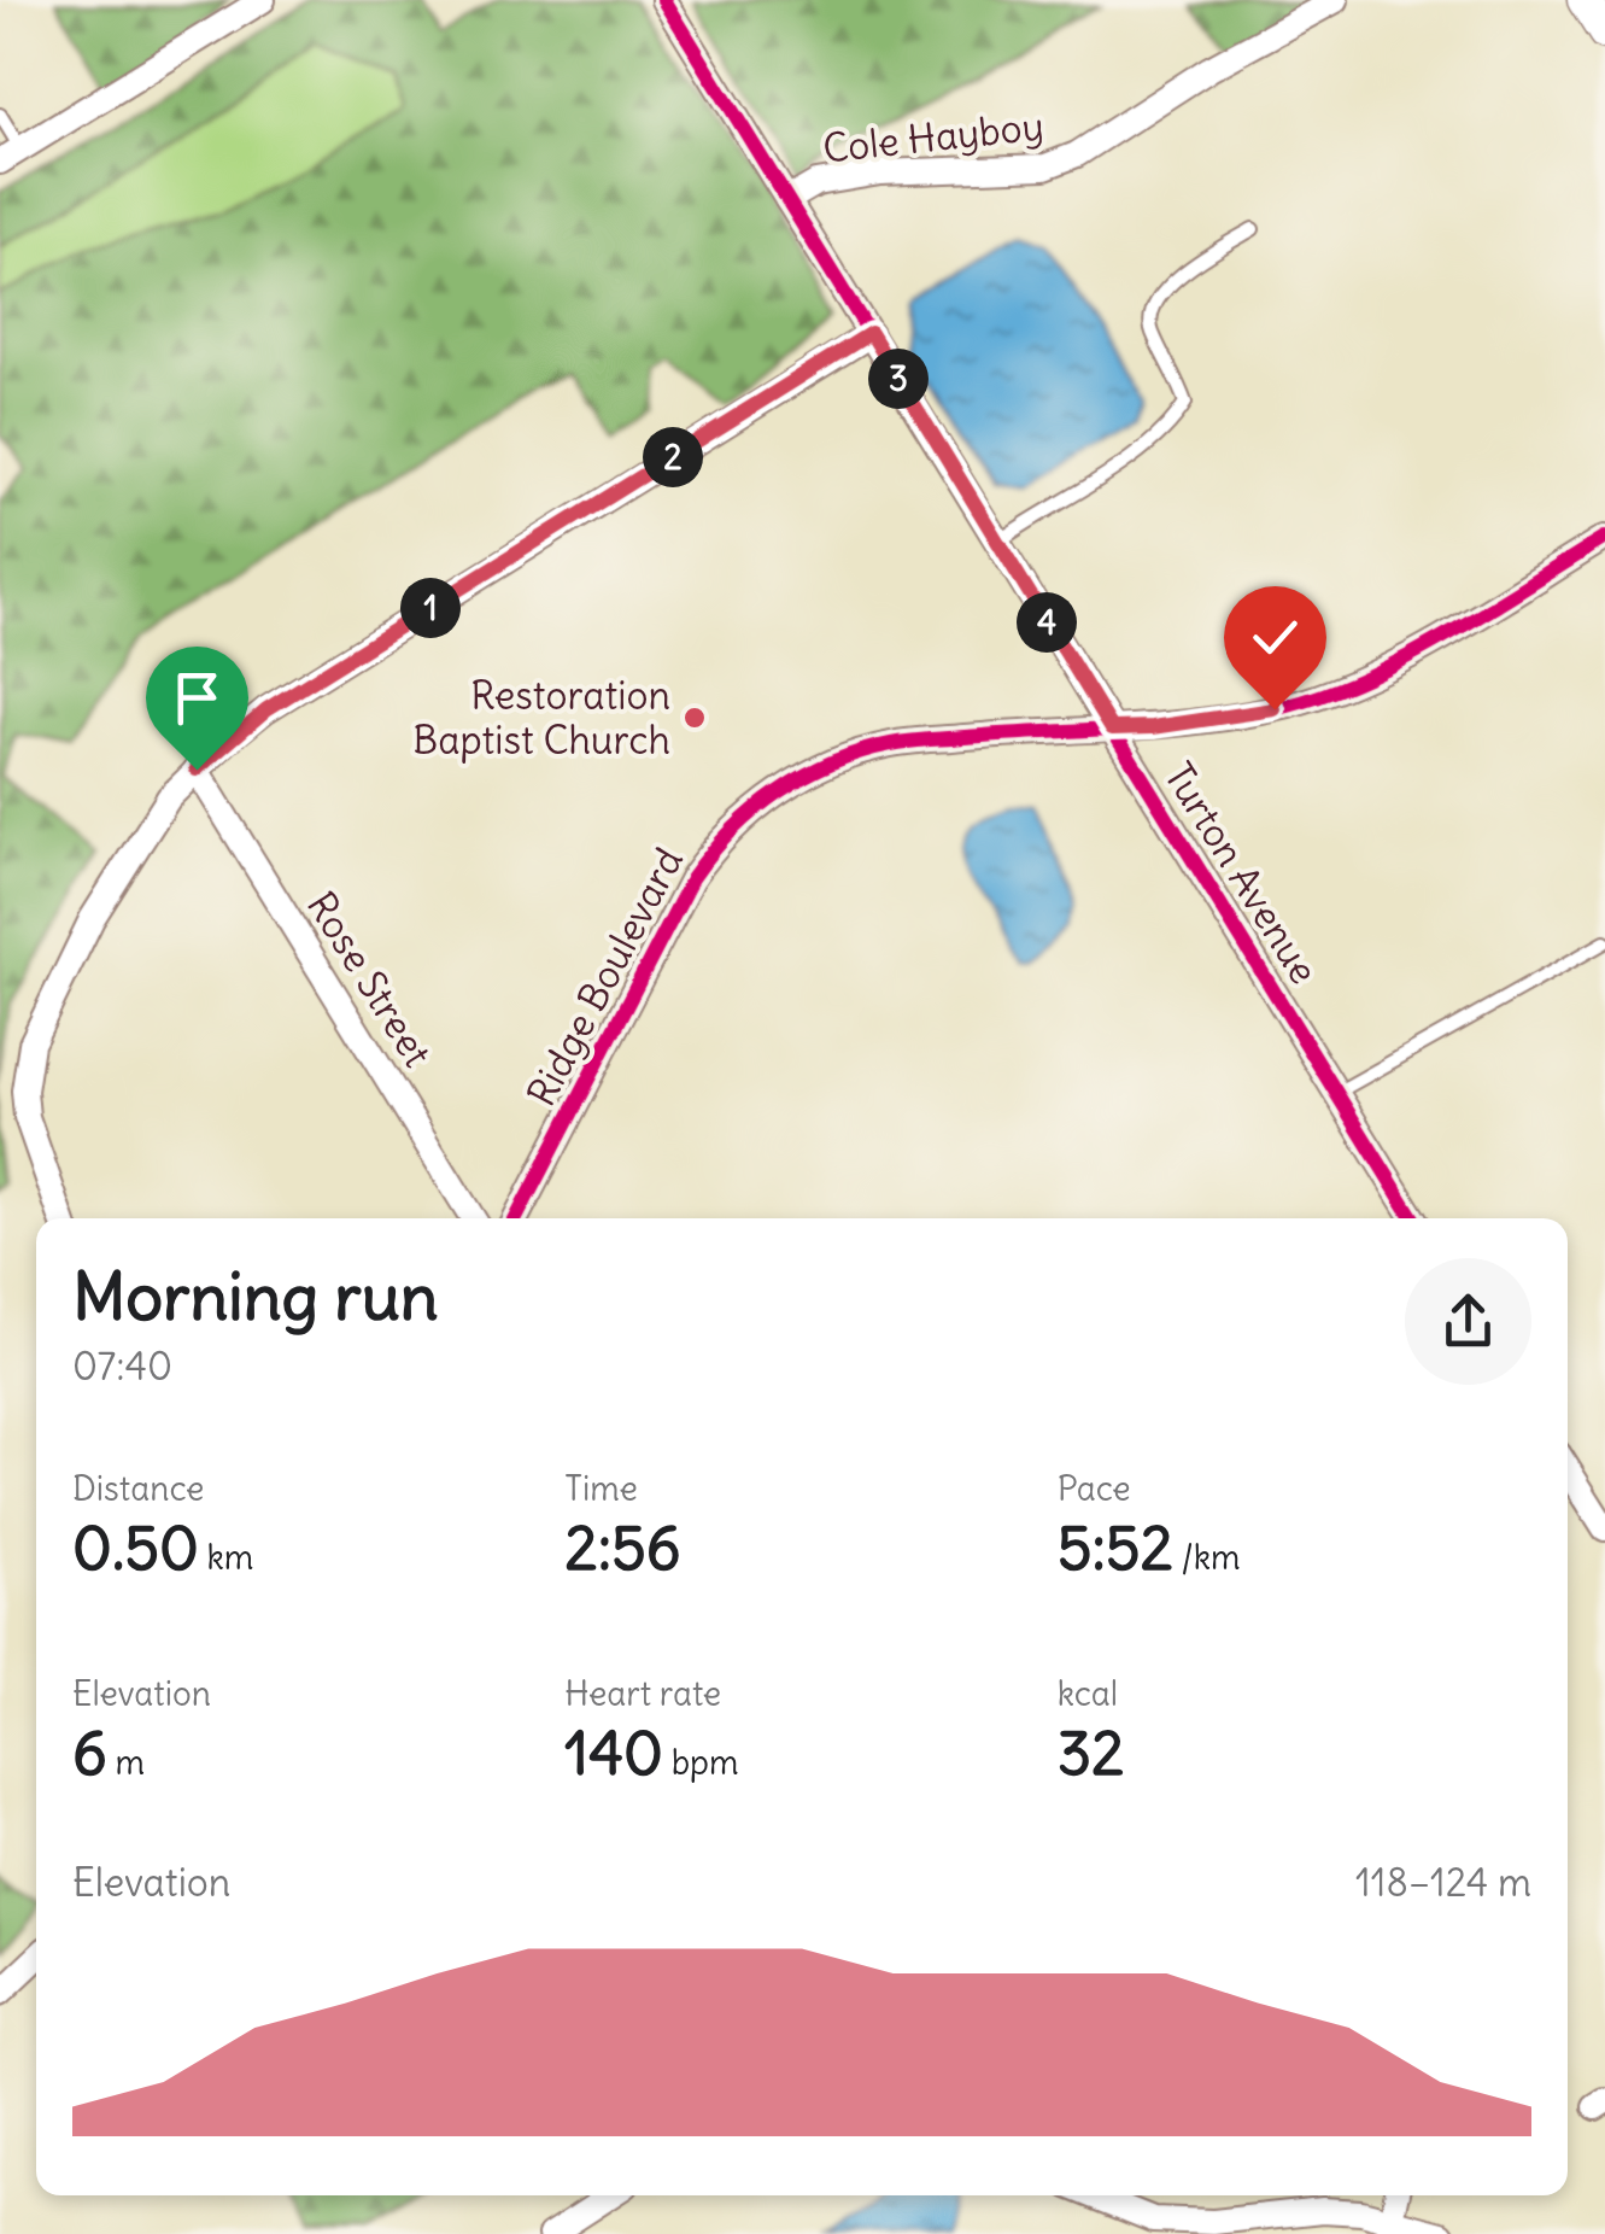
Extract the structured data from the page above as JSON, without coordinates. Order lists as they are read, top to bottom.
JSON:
{
  "streets": {
    "street": [
      "Cole Hayboy",
      "Turton Avenue",
      "Ridge Boulevard",
      "Rose Street"
    ]
  },
  "crossings": [
    ["Cole Hayboy", "Turton Avenue"],
    ["Turton Avenue", "Ridge Boulevard"]
  ],
  "places": ["Restoration Baptist Church"],
  "page": {
    "pins": [
      "3",
      "2",
      "1",
      "4"
    ],
    "heading": ["Morning run", "07:40"],
    "stats": [
      ["Distance", "0.50 km"],
      ["Time", "2:56"],
      ["Pace", "5:52 /km"],
      ["Elevation", "6 m"],
      ["Heart rate", "140 bpm"],
      ["kcal", "32"]
    ],
    "chart": ["Elevation", "118–124 m"]
  }
}
